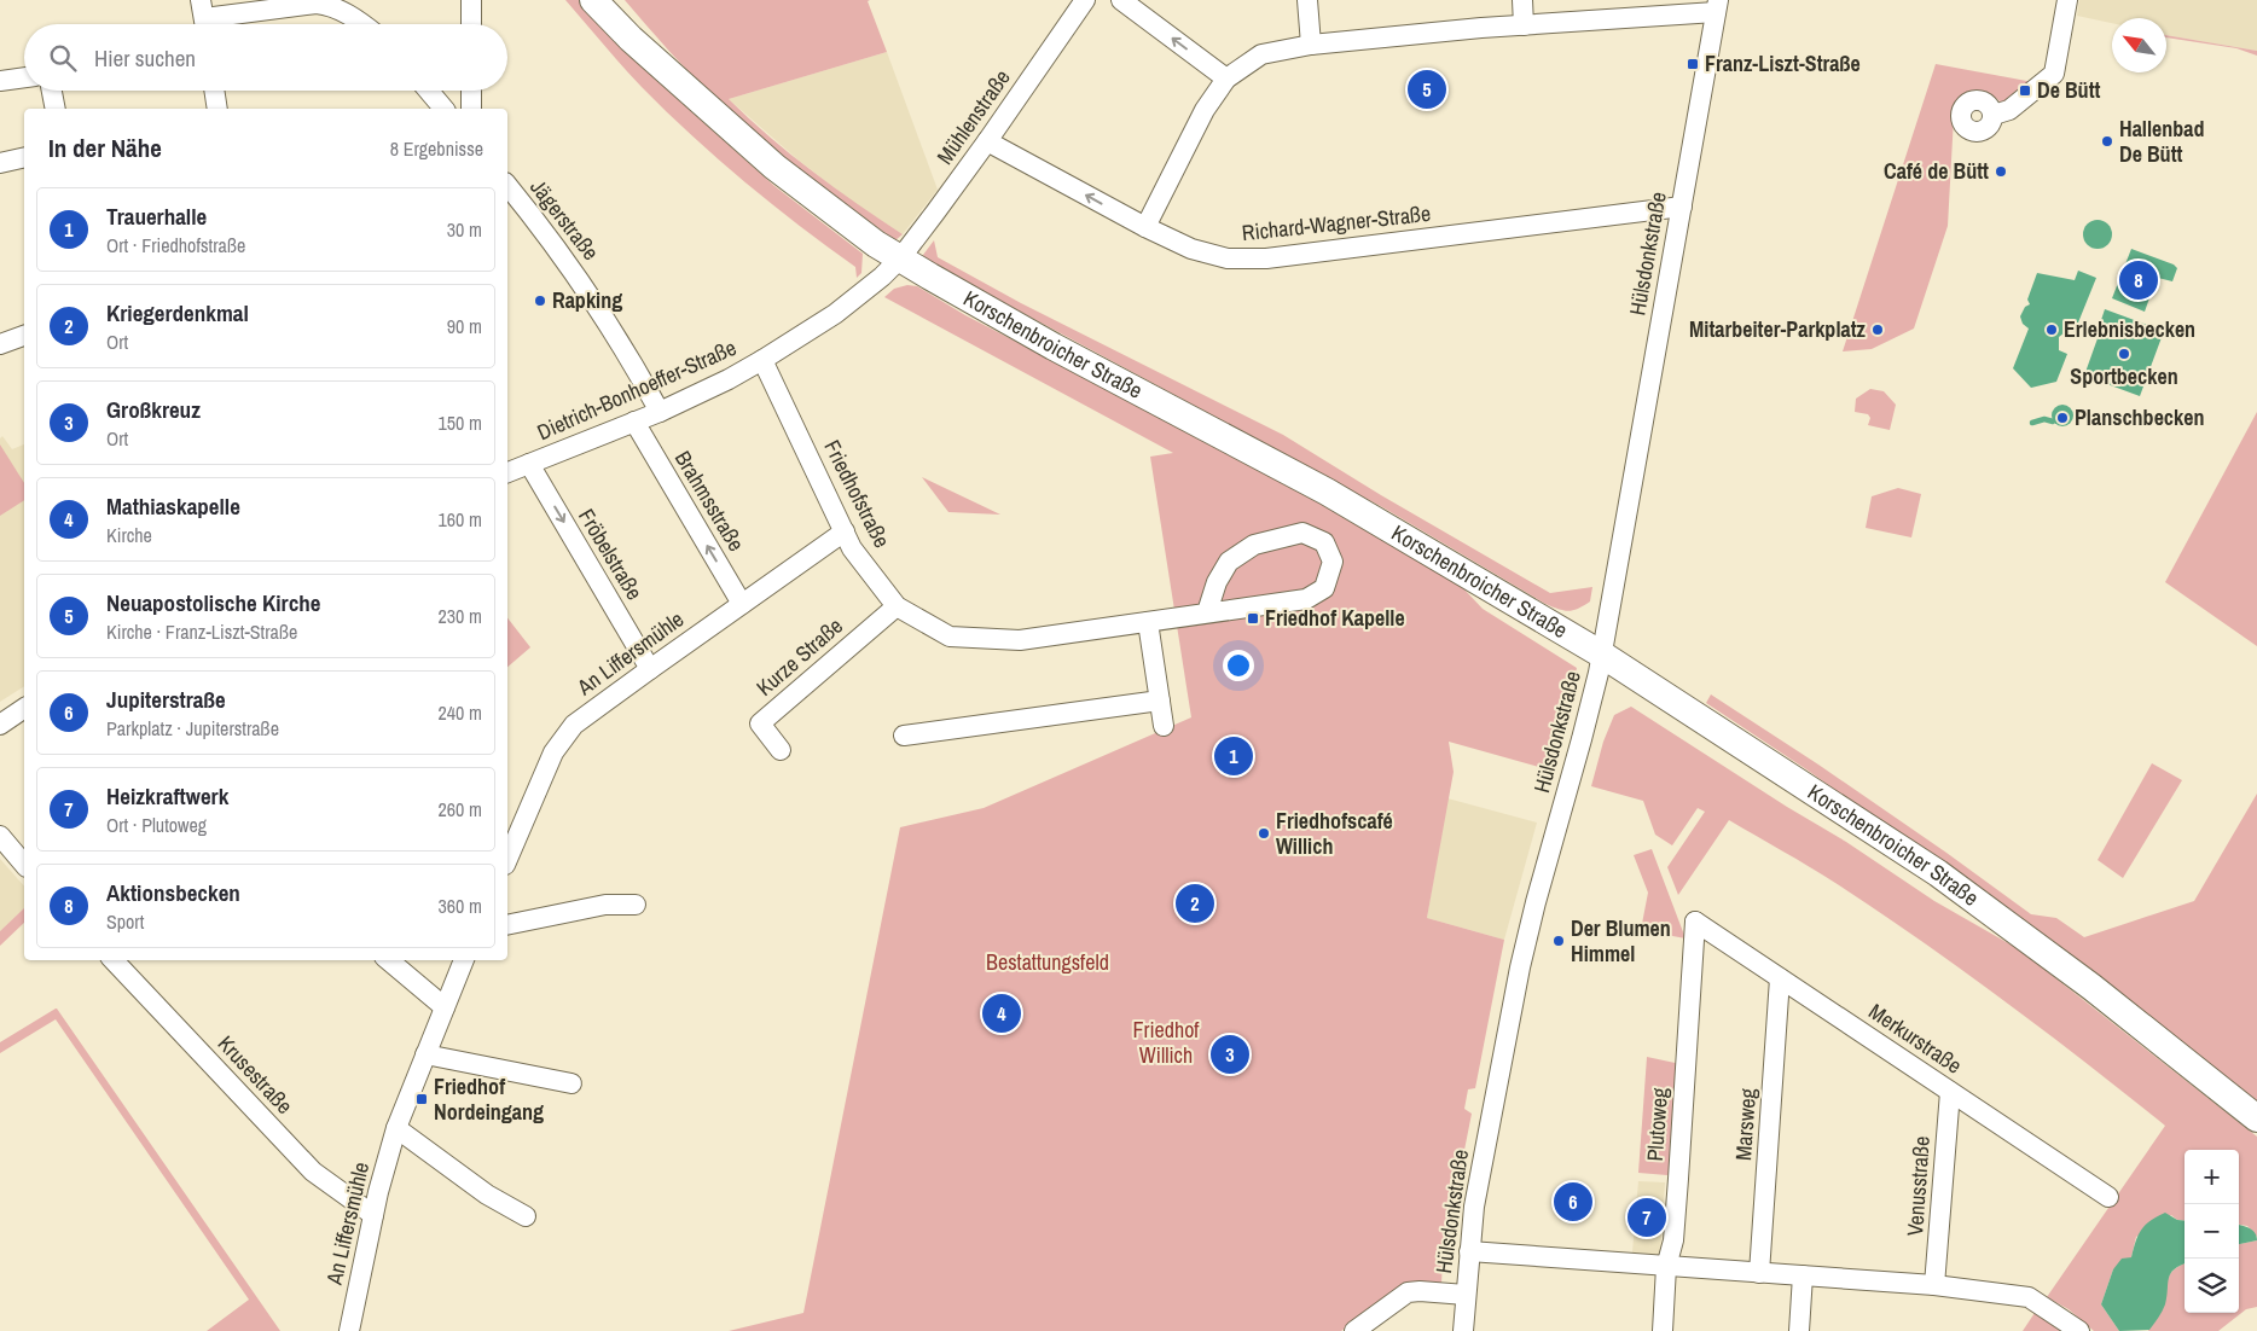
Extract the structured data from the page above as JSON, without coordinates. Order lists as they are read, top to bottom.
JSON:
{
  "streets": {
    "main road": ["Korschenbroicher Straße"],
    "street": [
      "Mühlenstraße",
      "Jägerstraße",
      "Richard-Wagner-Straße",
      "Hülsdonkstraße",
      "Dietrich-Bonhoeffer-Straße",
      "Friedhofstraße",
      "Brahmsstraße",
      "Fröbelstraße",
      "An Liffersmühle",
      "Kurze Straße",
      "Merkurstraße",
      "Krusestraße",
      "Plutoweg",
      "Marsweg",
      "Venusstraße"
    ]
  },
  "crossings": [
    ["Mühlenstraße", "Richard-Wagner-Straße"],
    ["Mühlenstraße", "Korschenbroicher Straße"],
    ["Mühlenstraße", "Dietrich-Bonhoeffer-Straße"],
    ["Jägerstraße", "Dietrich-Bonhoeffer-Straße"],
    ["Richard-Wagner-Straße", "Hülsdonkstraße"],
    ["Hülsdonkstraße", "Korschenbroicher Straße"],
    ["Korschenbroicher Straße", "Dietrich-Bonhoeffer-Straße"],
    ["Dietrich-Bonhoeffer-Straße", "Friedhofstraße"],
    ["Dietrich-Bonhoeffer-Straße", "Brahmsstraße"],
    ["Dietrich-Bonhoeffer-Straße", "Fröbelstraße"],
    ["Friedhofstraße", "An Liffersmühle"],
    ["Friedhofstraße", "Kurze Straße"],
    ["Brahmsstraße", "An Liffersmühle"],
    ["Fröbelstraße", "An Liffersmühle"],
    ["An Liffersmühle", "Krusestraße"],
    ["Merkurstraße", "Plutoweg"],
    ["Merkurstraße", "Marsweg"],
    ["Merkurstraße", "Venusstraße"]
  ],
  "one_way": ["Brahmsstraße", "Fröbelstraße"],
  "parks": ["Bestattungsfeld", "Friedhof Willich"],
  "places": {
    "transit": [
      "Franz-Liszt-Straße",
      "De Bütt",
      "Friedhof Kapelle",
      "Friedhof Nordeingang"
    ],
    "other": [
      "Hallenbad De Bütt",
      "Café de Bütt",
      "Rapking",
      "Mitarbeiter-Parkplatz",
      "Erlebnisbecken",
      "Sportbecken",
      "Planschbecken",
      "Friedhofscafé Willich",
      "Der Blumen Himmel"
    ]
  },
  "north": "top left",
  "page": {
    "search": "Hier suchen",
    "pins": [
      "5",
      "8",
      "1",
      "2",
      "4",
      "3",
      "6",
      "7"
    ],
    "heading": ["In der Nähe", "8 Ergebnisse"],
    "list": [
      {
        "mark": "1",
        "name": "Trauerhalle",
        "note": "Ort · Friedhofstraße",
        "value": "30 m"
      },
      {
        "mark": "2",
        "name": "Kriegerdenkmal",
        "note": "Ort",
        "value": "90 m"
      },
      {
        "mark": "3",
        "name": "Großkreuz",
        "note": "Ort",
        "value": "150 m"
      },
      {
        "mark": "4",
        "name": "Mathiaskapelle",
        "note": "Kirche",
        "value": "160 m"
      },
      {
        "mark": "5",
        "name": "Neuapostolische Kirche",
        "note": "Kirche · Franz-Liszt-Straße",
        "value": "230 m"
      },
      {
        "mark": "6",
        "name": "Jupiterstraße",
        "note": "Parkplatz · Jupiterstraße",
        "value": "240 m"
      },
      {
        "mark": "7",
        "name": "Heizkraftwerk",
        "note": "Ort · Plutoweg",
        "value": "260 m"
      },
      {
        "mark": "8",
        "name": "Aktionsbecken",
        "note": "Sport",
        "value": "360 m"
      }
    ],
    "map_buttons": ["+", "−"]
  }
}
